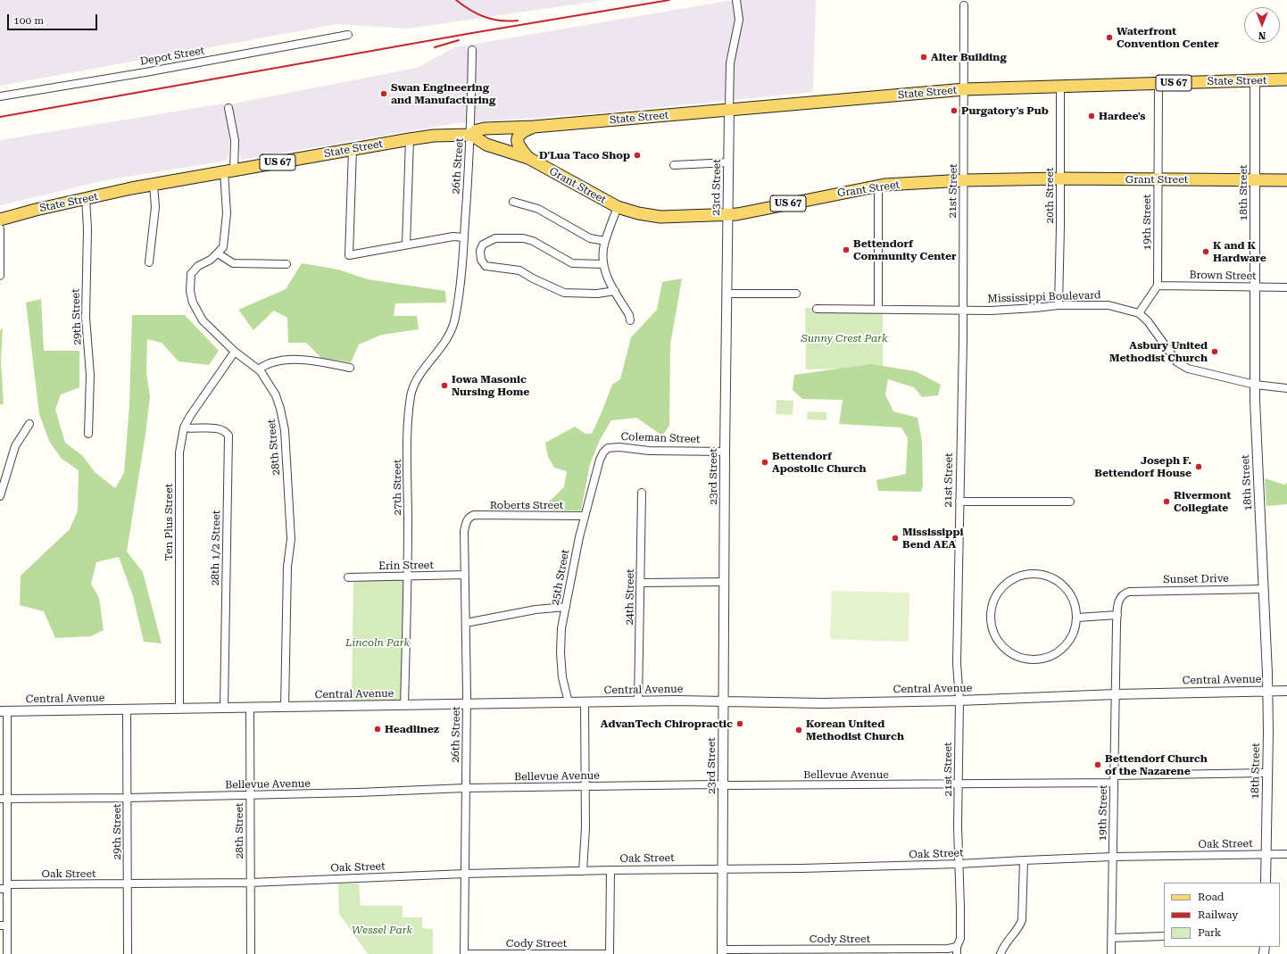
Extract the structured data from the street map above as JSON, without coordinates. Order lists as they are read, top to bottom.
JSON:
{
  "streets": {
    "main road": ["State Street", "US 67", "Grant Street"],
    "street": [
      "Depot Street",
      "26th Street",
      "23rd Street",
      "21st Street",
      "18th Street",
      "20th Street",
      "19th Street",
      "Brown Street",
      "Mississippi Boulevard",
      "29th Street",
      "Coleman Street",
      "28th Street",
      "27th Street",
      "Roberts Street",
      "Ten Plus Street",
      "28th 1/2 Street",
      "Erin Street",
      "25th Street",
      "Sunset Drive",
      "24th Street",
      "Central Avenue",
      "Bellevue Avenue",
      "Oak Street",
      "Cody Street"
    ]
  },
  "crossings": [
    ["State Street", "26th Street"],
    ["State Street", "Grant Street"],
    ["State Street", "23rd Street"],
    ["State Street", "21st Street"],
    ["State Street", "18th Street"],
    ["State Street", "20th Street"],
    ["State Street", "19th Street"],
    ["State Street", "29th Street"],
    ["26th Street", "Grant Street"],
    ["26th Street", "27th Street"],
    ["26th Street", "Roberts Street"],
    ["26th Street", "Erin Street"],
    ["26th Street", "Central Avenue"],
    ["26th Street", "Bellevue Avenue"],
    ["26th Street", "Oak Street"],
    ["26th Street", "Cody Street"],
    ["Grant Street", "23rd Street"],
    ["Grant Street", "21st Street"],
    ["Grant Street", "18th Street"],
    ["Grant Street", "20th Street"],
    ["Grant Street", "19th Street"],
    ["23rd Street", "Coleman Street"],
    ["23rd Street", "Central Avenue"],
    ["23rd Street", "Bellevue Avenue"],
    ["23rd Street", "Oak Street"],
    ["23rd Street", "Cody Street"],
    ["21st Street", "Mississippi Boulevard"],
    ["21st Street", "Central Avenue"],
    ["21st Street", "Bellevue Avenue"],
    ["21st Street", "Oak Street"],
    ["21st Street", "Cody Street"],
    ["18th Street", "Brown Street"],
    ["18th Street", "Sunset Drive"],
    ["18th Street", "Central Avenue"],
    ["18th Street", "Oak Street"],
    ["20th Street", "Mississippi Boulevard"],
    ["19th Street", "Brown Street"],
    ["19th Street", "Sunset Drive"],
    ["19th Street", "Central Avenue"],
    ["19th Street", "Bellevue Avenue"],
    ["19th Street", "Oak Street"],
    ["29th Street", "Central Avenue"],
    ["29th Street", "Bellevue Avenue"],
    ["29th Street", "Oak Street"],
    ["Coleman Street", "25th Street"],
    ["28th Street", "Ten Plus Street"],
    ["28th Street", "Central Avenue"],
    ["28th Street", "Bellevue Avenue"],
    ["28th Street", "Oak Street"],
    ["27th Street", "Erin Street"],
    ["27th Street", "Central Avenue"],
    ["Roberts Street", "25th Street"],
    ["Ten Plus Street", "28th 1/2 Street"],
    ["Ten Plus Street", "Central Avenue"],
    ["28th 1/2 Street", "Central Avenue"],
    ["25th Street", "Central Avenue"],
    ["24th Street", "Central Avenue"]
  ],
  "parks": ["Sunny Crest Park", "Lincoln Park", "Wessel Park"],
  "places": [
    "Waterfront Convention Center",
    "Alter Building",
    "Swan Engineering and Manufacturing",
    "Purgatory's Pub",
    "Hardee's",
    "D'Lua Taco Shop",
    "Bettendorf Community Center",
    "K and K Hardware",
    "Asbury United Methodist Church",
    "Iowa Masonic Nursing Home",
    "Bettendorf Apostolic Church",
    "Joseph F. Bettendorf House",
    "Rivermont Collegiate",
    "Mississippi Bend AEA",
    "AdvanTech Chiropractic",
    "Headlinez",
    "Korean United Methodist Church",
    "Bettendorf Church of the Nazarene"
  ],
  "legend": ["Road", "Railway", "Park"],
  "scale_bar": "100 m",
  "north": "bottom"
}
